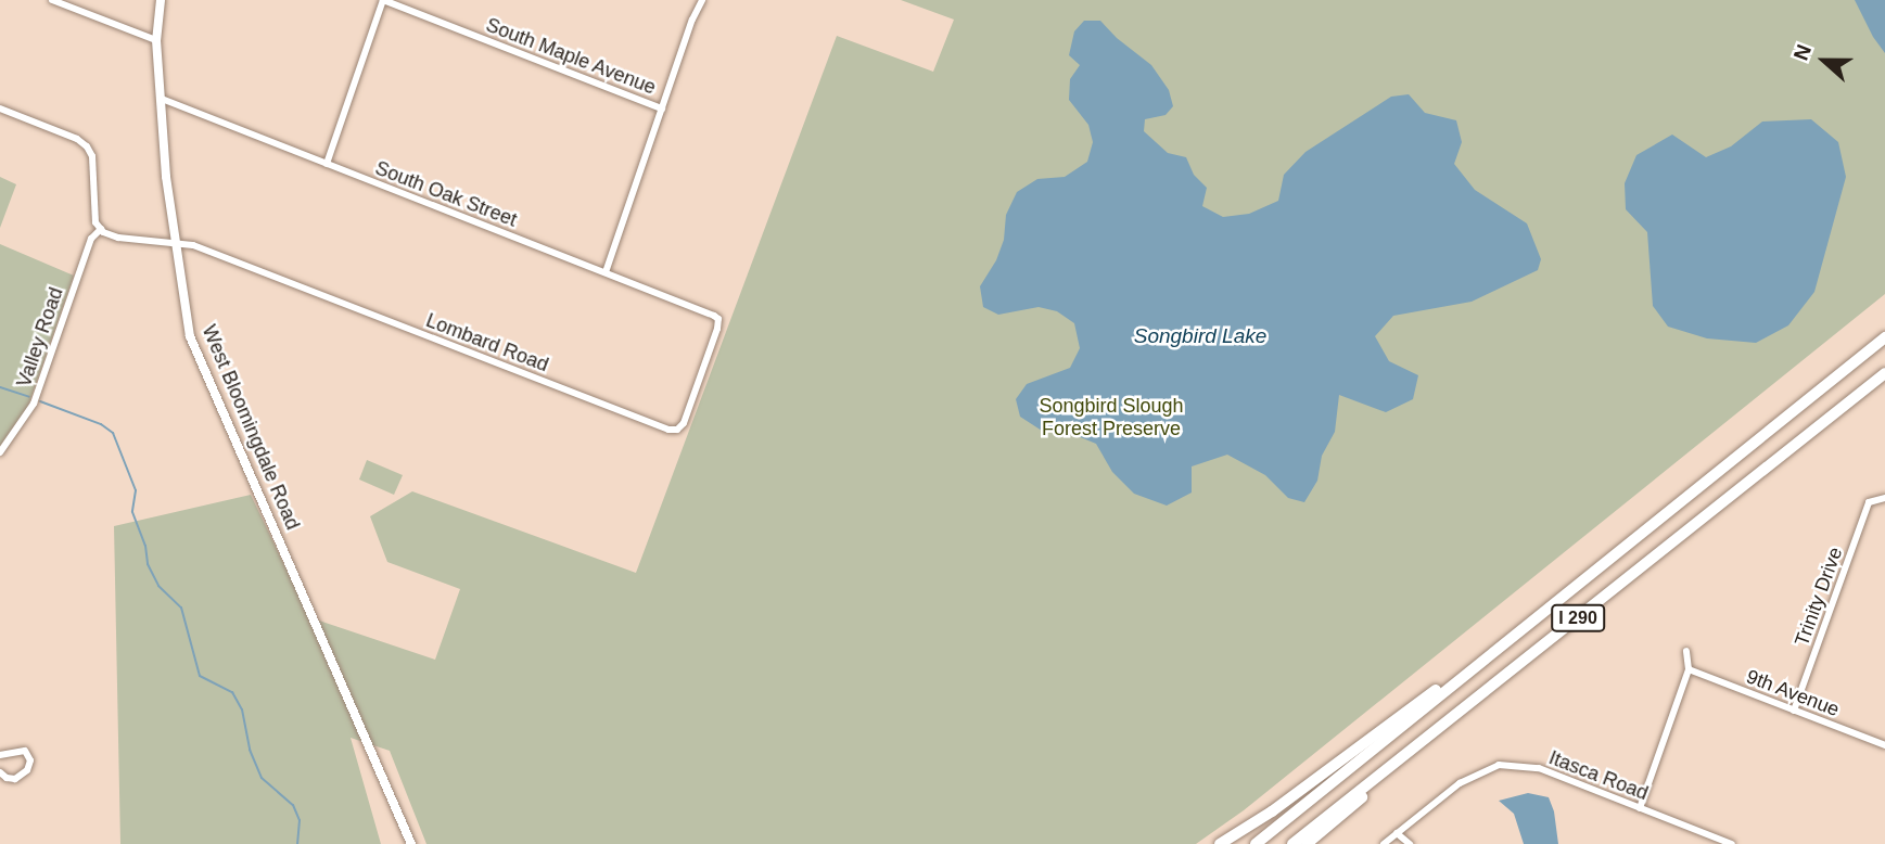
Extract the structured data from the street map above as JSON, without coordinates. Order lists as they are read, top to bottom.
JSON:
{
  "streets": {
    "highway": ["I 290"],
    "street": [
      "South Maple Avenue",
      "South Oak Street",
      "Valley Road",
      "Lombard Road",
      "West Bloomingdale Road",
      "Trinity Drive",
      "9th Avenue",
      "Itasca Road"
    ]
  },
  "crossings": [
    ["South Oak Street", "Lombard Road"],
    ["South Oak Street", "West Bloomingdale Road"],
    ["Lombard Road", "West Bloomingdale Road"],
    ["Trinity Drive", "9th Avenue"]
  ],
  "water": ["Songbird Lake"],
  "parks": ["Songbird Slough Forest Preserve"],
  "north": "left"
}
